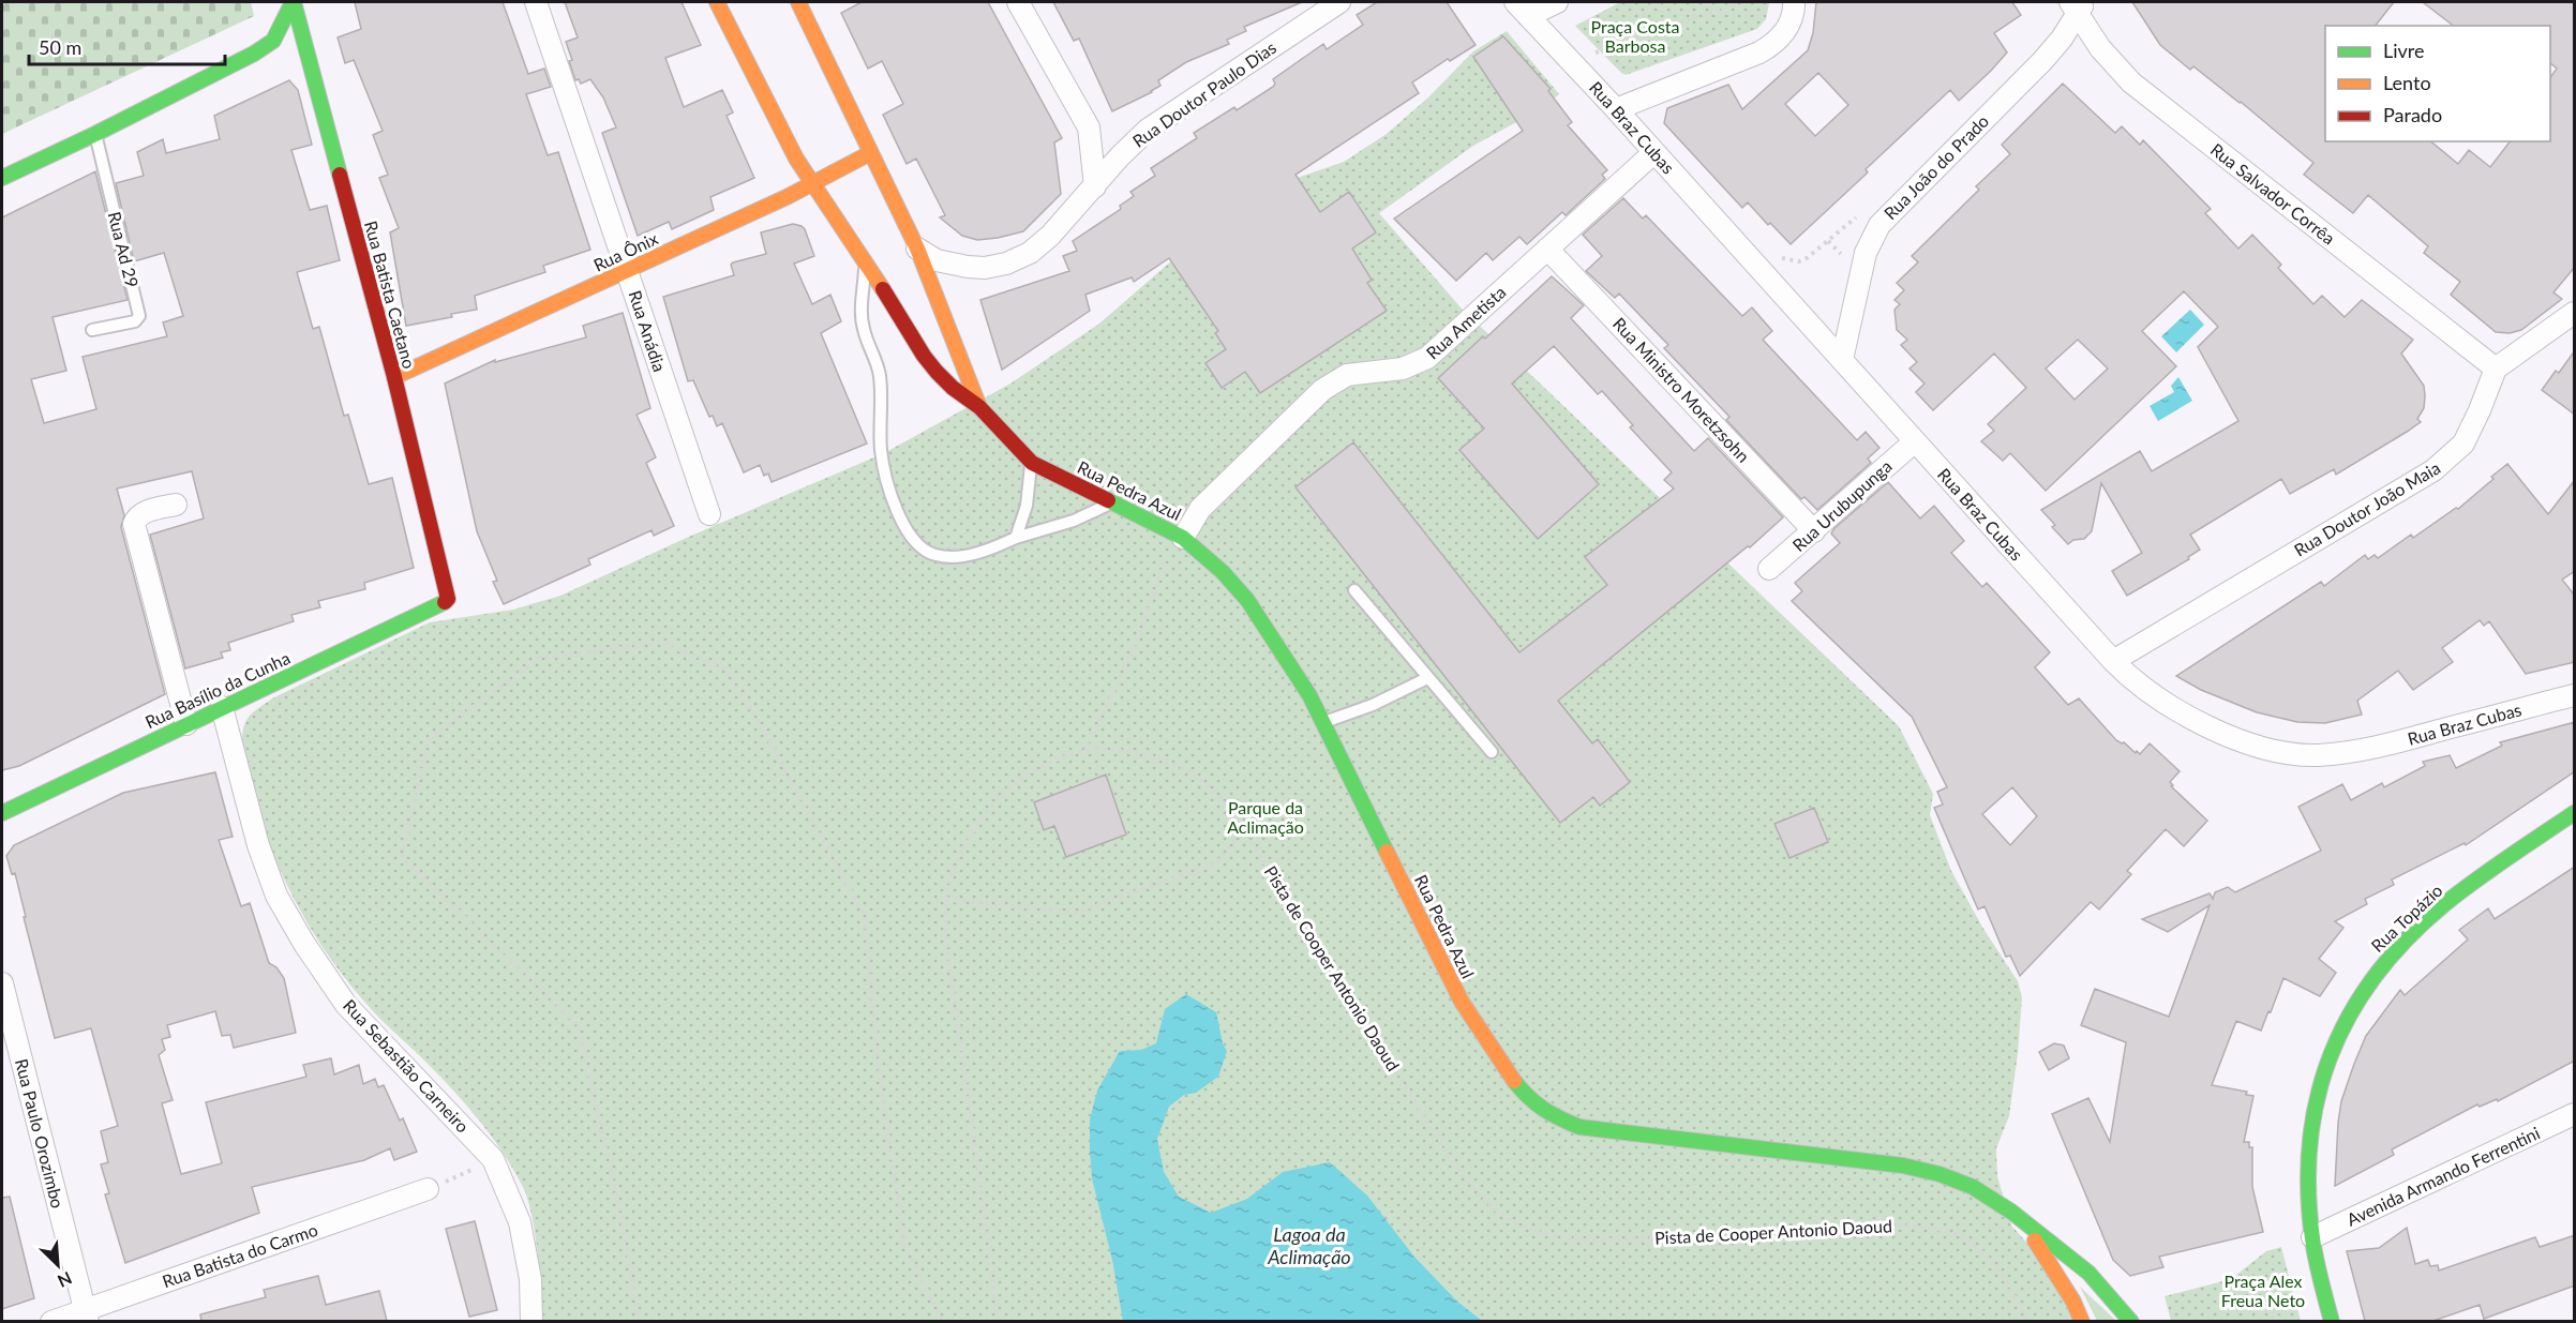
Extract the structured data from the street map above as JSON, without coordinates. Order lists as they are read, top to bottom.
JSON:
{
  "streets": {
    "street": [
      "Rua Doutor Paulo Dias",
      "Rua Braz Cubas",
      "Rua João do Prado",
      "Rua Salvador Corrêa",
      "Rua Ônix",
      "Rua Batista Caetano",
      "Rua Ametista",
      "Rua Anádia",
      "Rua Ministro Moretzsohn",
      "Rua Pedra Azul",
      "Rua Urubupunga",
      "Rua Doutor João Maia",
      "Rua Basílio da Cunha",
      "Rua Topázio",
      "Rua Sebastião Carneiro",
      "Rua Paulo Orozimbo",
      "Avenida Armando Ferrentini",
      "Rua Batista do Carmo"
    ],
    "lane": ["Rua Ad 29"],
    "path": ["Pista de Cooper Antonio Daoud"]
  },
  "crossings": [
    ["Rua Braz Cubas", "Rua João do Prado"],
    ["Rua Braz Cubas", "Rua Ametista"],
    ["Rua Braz Cubas", "Rua Urubupunga"],
    ["Rua Braz Cubas", "Rua Doutor João Maia"],
    ["Rua João do Prado", "Rua Salvador Corrêa"],
    ["Rua Salvador Corrêa", "Rua Doutor João Maia"],
    ["Rua Ônix", "Rua Batista Caetano"],
    ["Rua Ônix", "Rua Anádia"],
    ["Rua Batista Caetano", "Rua Basílio da Cunha"],
    ["Rua Ametista", "Rua Ministro Moretzsohn"],
    ["Rua Ametista", "Rua Pedra Azul"],
    ["Rua Ministro Moretzsohn", "Rua Urubupunga"],
    ["Rua Basílio da Cunha", "Rua Sebastião Carneiro"],
    ["Rua Topázio", "Avenida Armando Ferrentini"],
    ["Rua Paulo Orozimbo", "Rua Batista do Carmo"]
  ],
  "water": ["Lagoa da Aclimação"],
  "parks": ["Praça Costa Barbosa", "Parque da Aclimação", "Praça Alex Freua Neto"],
  "legend": ["Livre", "Lento", "Parado"],
  "scale_bar": "50 m",
  "north": "bottom right"
}
